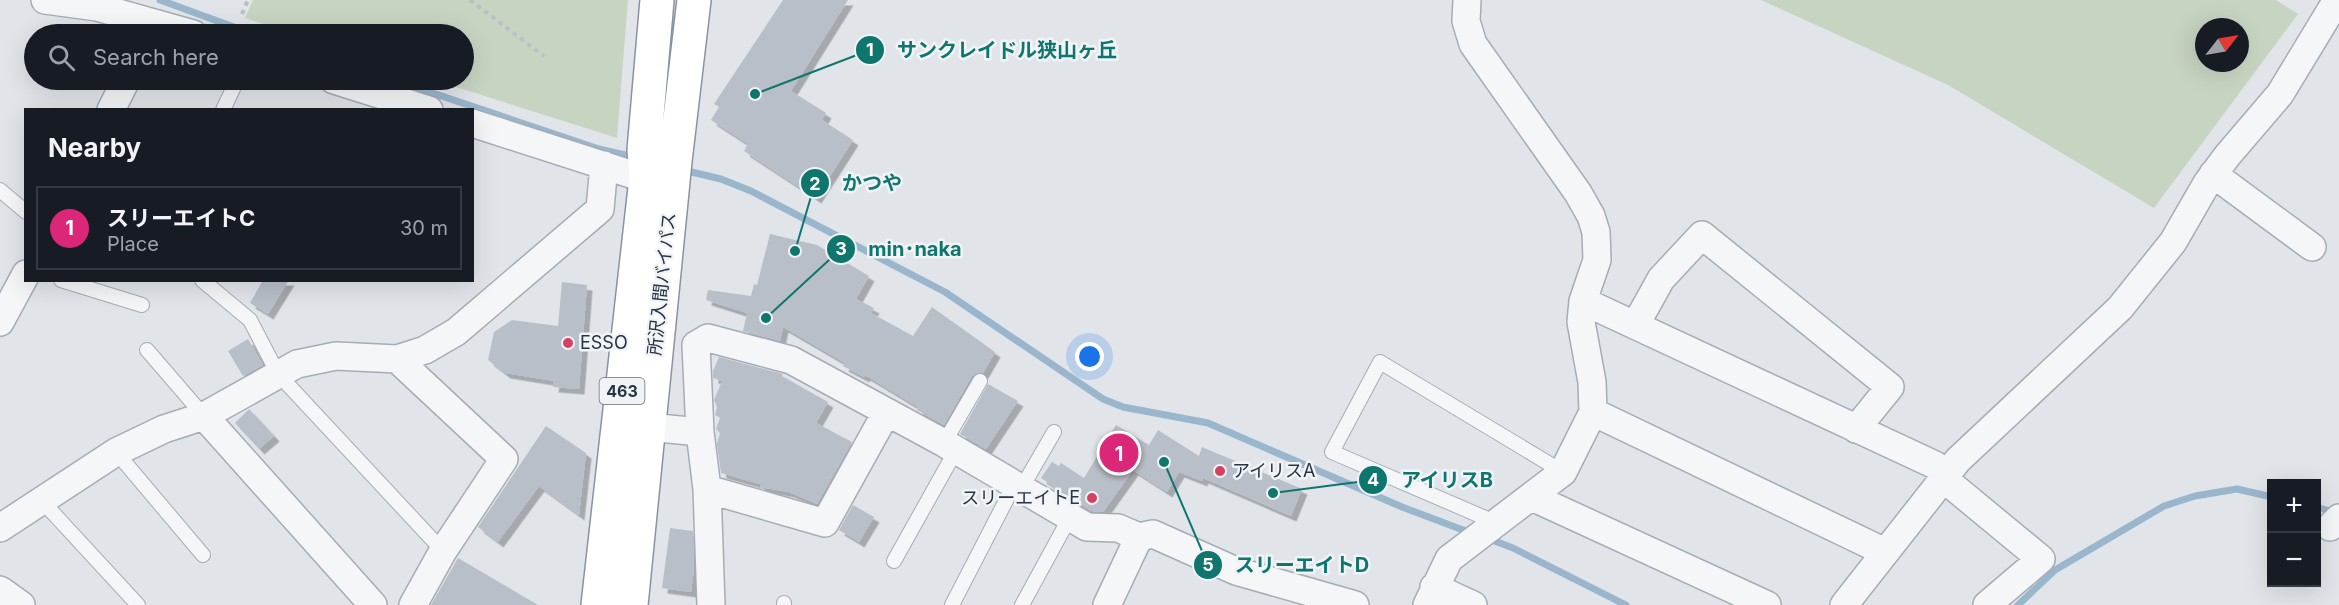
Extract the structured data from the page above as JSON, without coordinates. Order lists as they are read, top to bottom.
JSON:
{
  "streets": {
    "highway": ["所沢入間バイパス", "463"]
  },
  "places": [
    "サンクレイドル狭山ヶ丘",
    "かつや",
    "min･naka",
    "ESSO",
    "スリーエイトD",
    "アイリスA",
    "アイリスB",
    "スリーエイトE"
  ],
  "north": "top right",
  "page": {
    "search": "Search here",
    "heading": "Nearby",
    "list": [
      {
        "mark": "1",
        "name": "スリーエイトC",
        "note": "Place",
        "value": "30 m"
      }
    ],
    "pins": "1",
    "map_buttons": ["+", "−"]
  }
}
